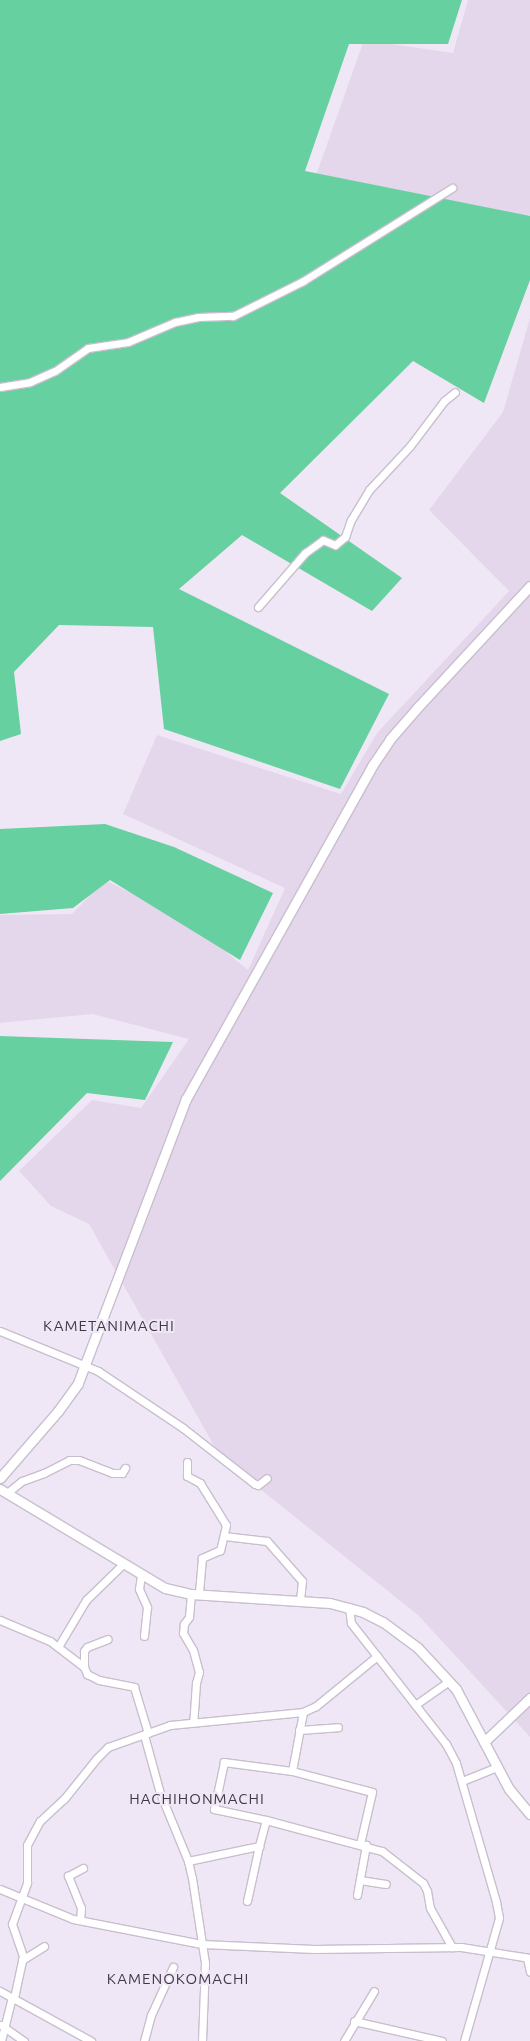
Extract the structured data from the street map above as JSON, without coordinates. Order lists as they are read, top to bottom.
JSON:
{
  "districts": ["KAMETANIMACHI", "HACHIHONMACHI", "KAMENOKOMACHI"]
}
